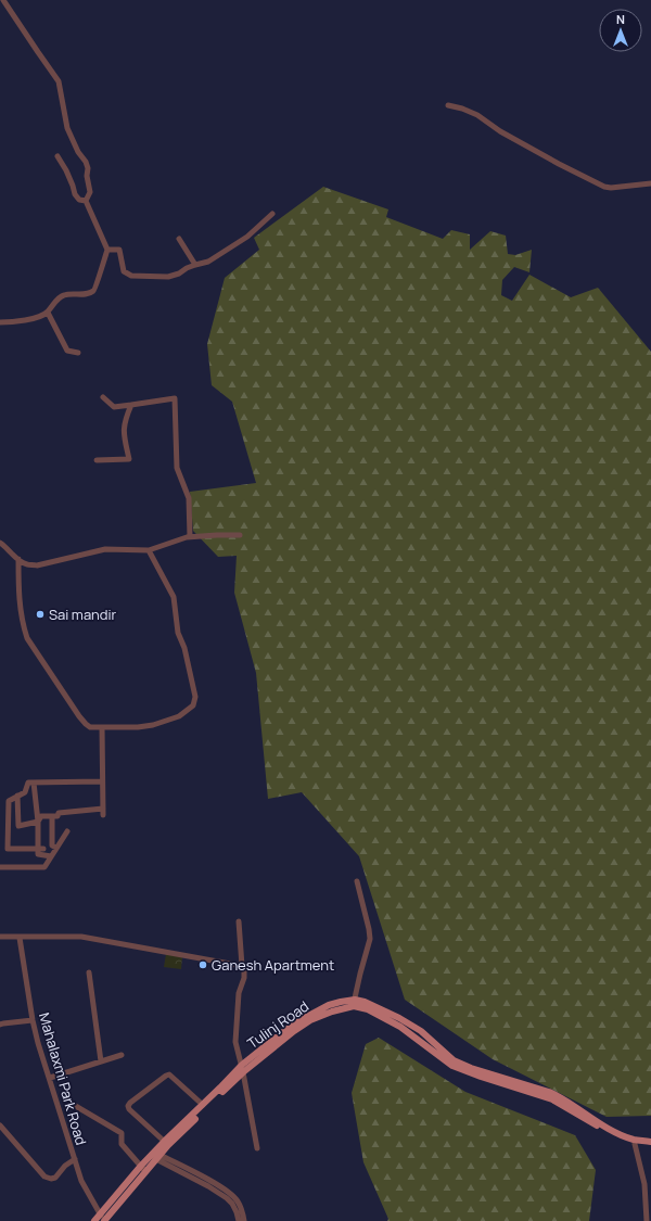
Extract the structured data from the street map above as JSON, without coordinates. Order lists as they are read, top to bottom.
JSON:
{
  "streets": {
    "main road": ["Tulinj Road"],
    "street": ["Mahalaxmi Park Road"]
  },
  "crossings": [
    ["Tulinj Road", "Mahalaxmi Park Road"]
  ],
  "places": ["Sai mandir", "Ganesh Apartment"],
  "north": "top"
}
